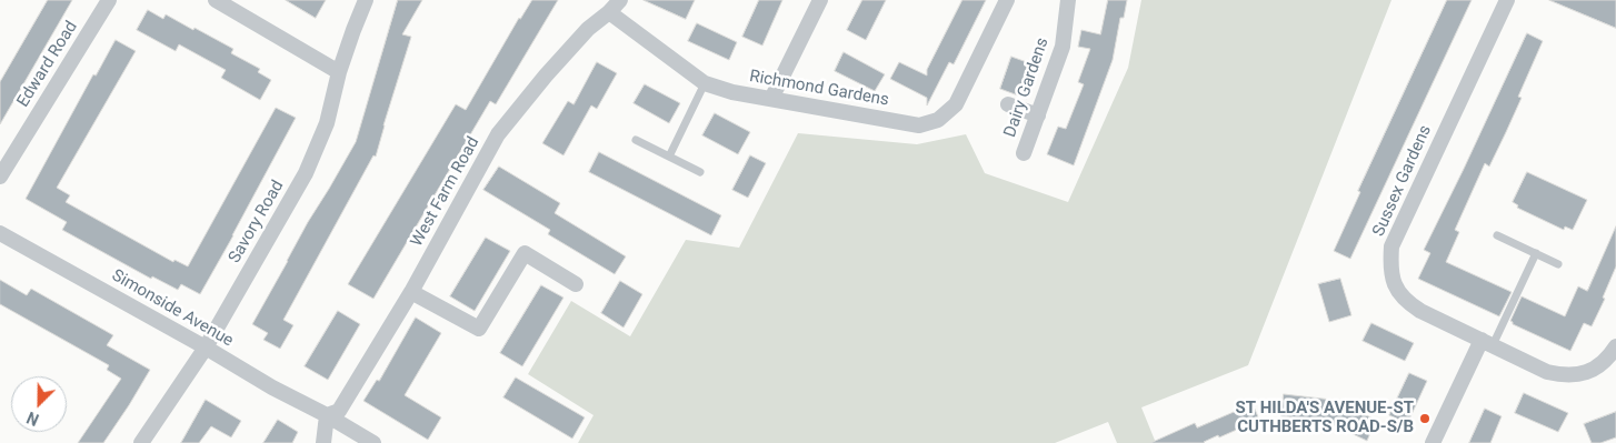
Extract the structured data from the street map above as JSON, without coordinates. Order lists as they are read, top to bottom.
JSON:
{
  "streets": {
    "street": [
      "Edward Road",
      "Dairy Gardens",
      "Richmond Gardens",
      "Sussex Gardens",
      "West Farm Road",
      "Savory Road",
      "Simonside Avenue"
    ]
  },
  "crossings": [
    ["Richmond Gardens", "West Farm Road"],
    ["West Farm Road", "Simonside Avenue"],
    ["Savory Road", "Simonside Avenue"]
  ],
  "places": ["ST HILDA'S AVENUE-ST CUTHBERTS ROAD-S/B"],
  "north": "bottom left"
}
